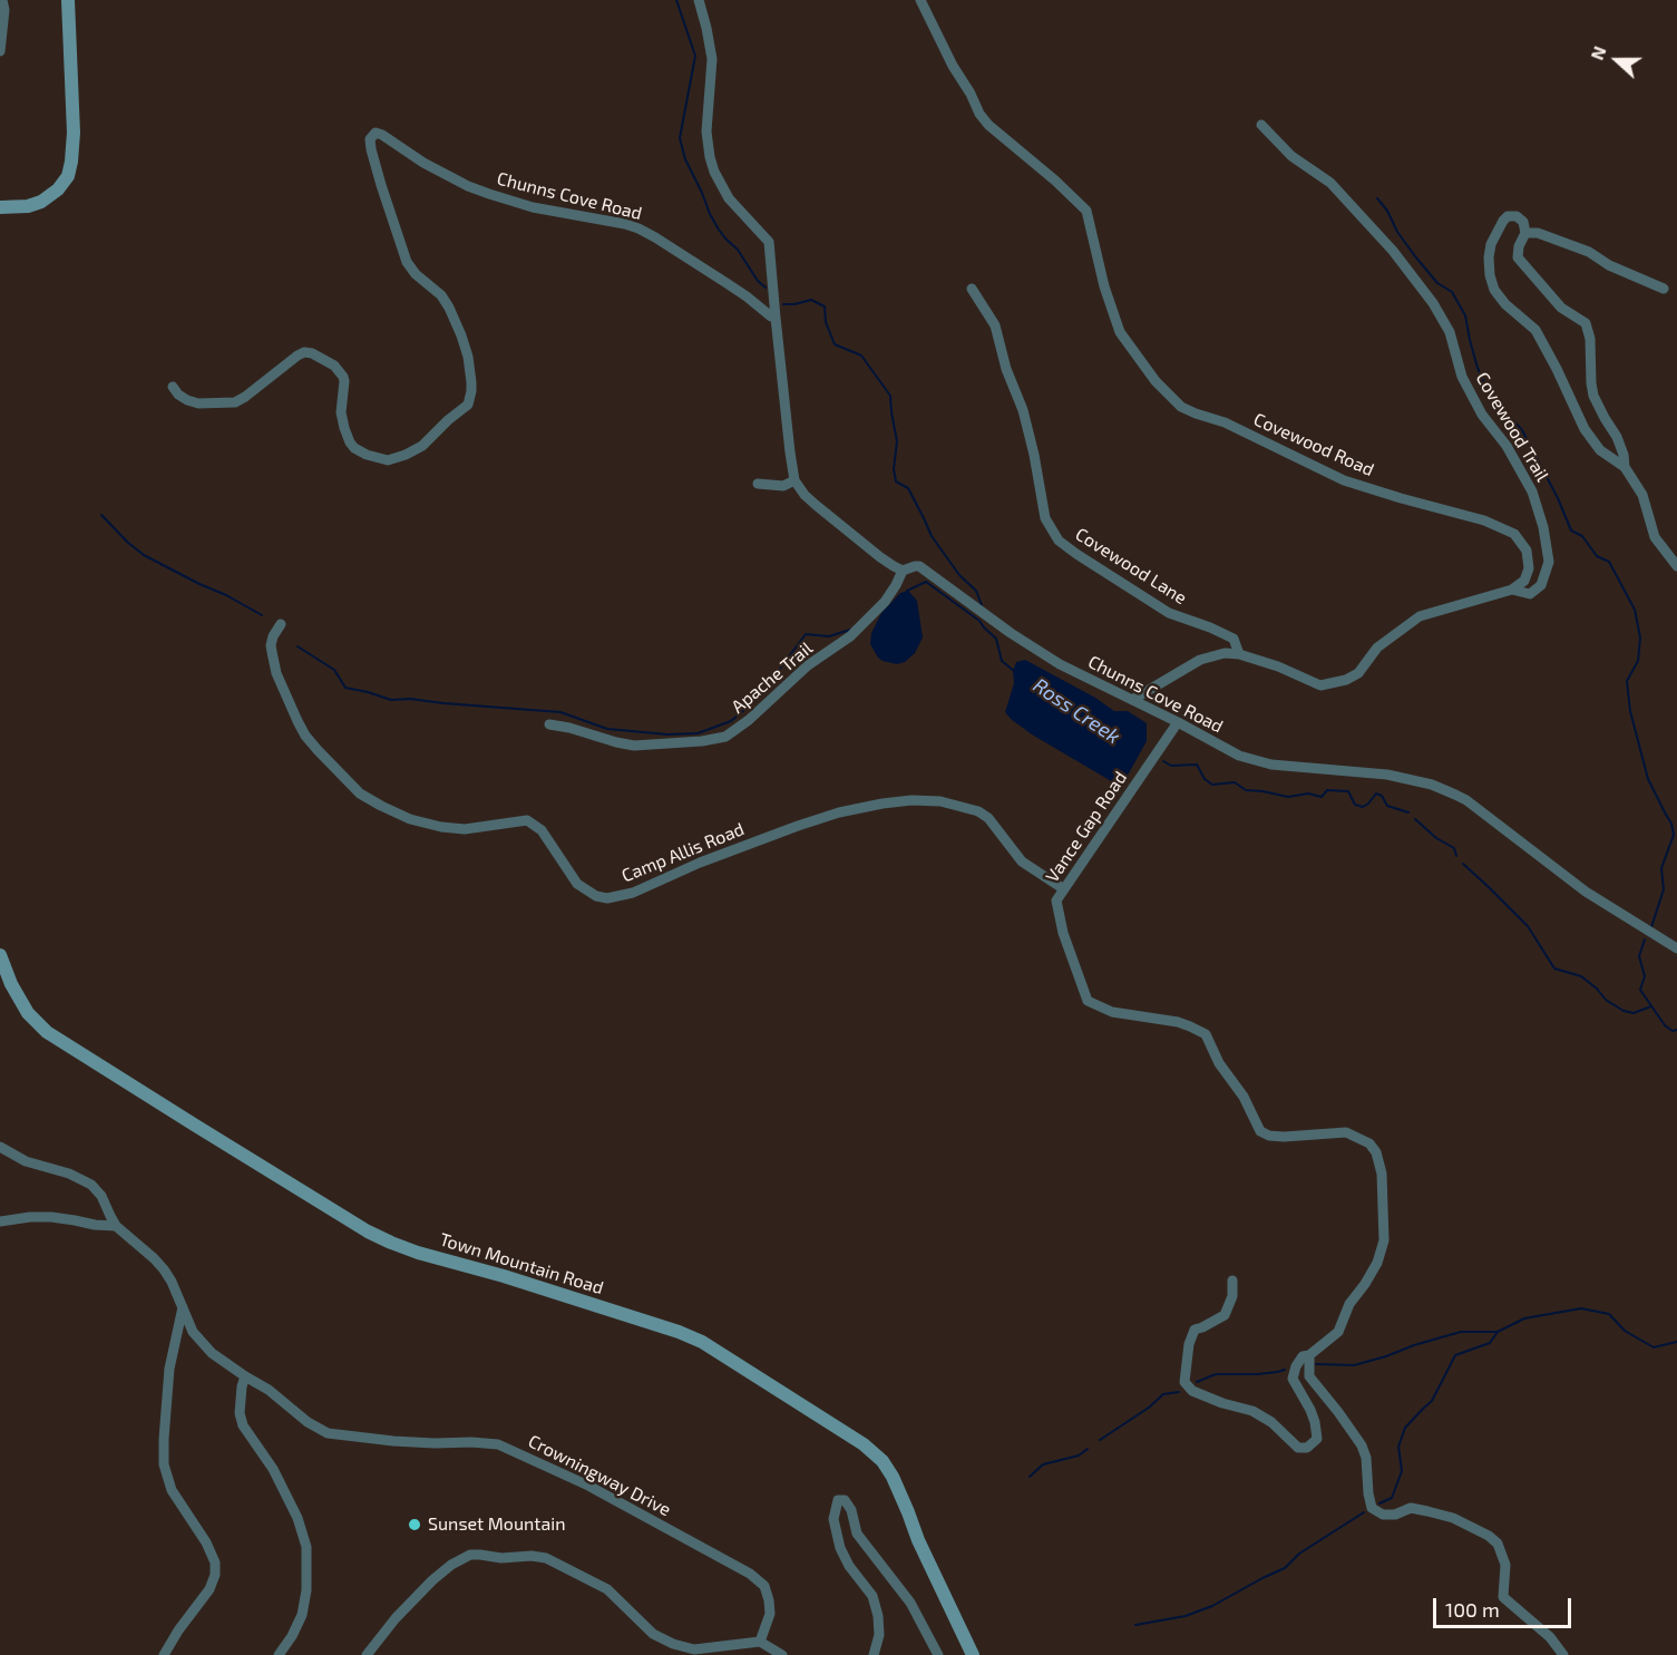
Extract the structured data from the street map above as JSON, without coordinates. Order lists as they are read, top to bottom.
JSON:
{
  "streets": {
    "main road": ["Town Mountain Road"],
    "street": [
      "Chunns Cove Road",
      "Covewood Trail",
      "Covewood Road",
      "Covewood Lane",
      "Apache Trail",
      "Vance Gap Road",
      "Camp Allis Road",
      "Crowningway Drive"
    ]
  },
  "crossings": [
    ["Chunns Cove Road", "Apache Trail"],
    ["Chunns Cove Road", "Vance Gap Road"],
    ["Covewood Trail", "Covewood Road"],
    ["Vance Gap Road", "Camp Allis Road"]
  ],
  "water": ["Ross Creek"],
  "places": ["Sunset Mountain"],
  "scale_bar": "100 m",
  "north": "left"
}
